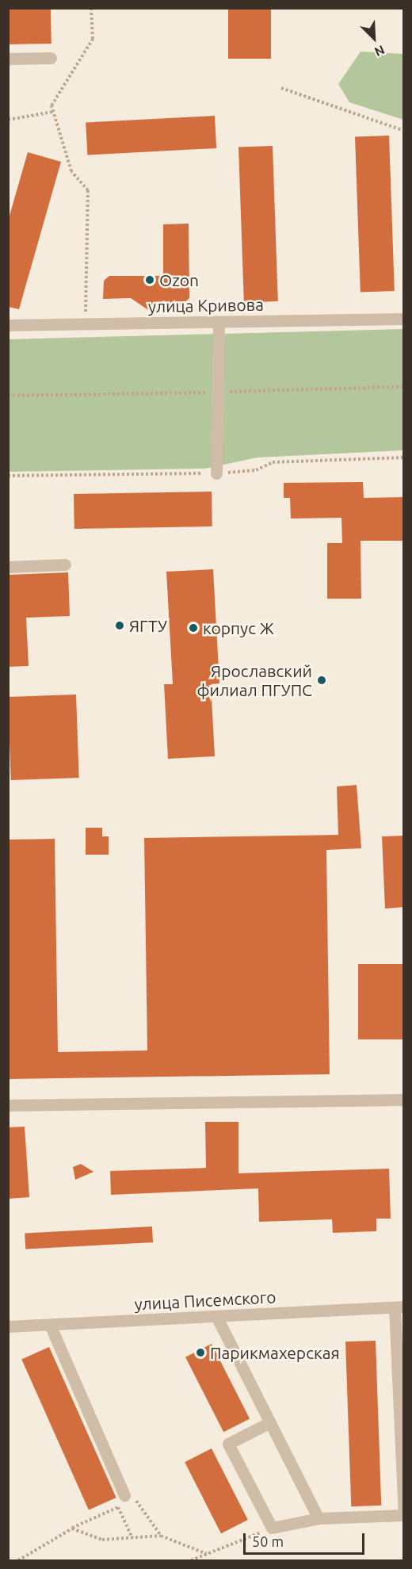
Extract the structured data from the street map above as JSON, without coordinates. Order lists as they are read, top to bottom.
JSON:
{
  "streets": {
    "street": ["улица Кривова", "улица Писемского"]
  },
  "places": [
    "Ozon",
    "ЯГТУ",
    "корпус Ж",
    "Ярославский филиал ПГУПС",
    "Парикмахерская"
  ],
  "scale_bar": "50 m",
  "north": "bottom right"
}
